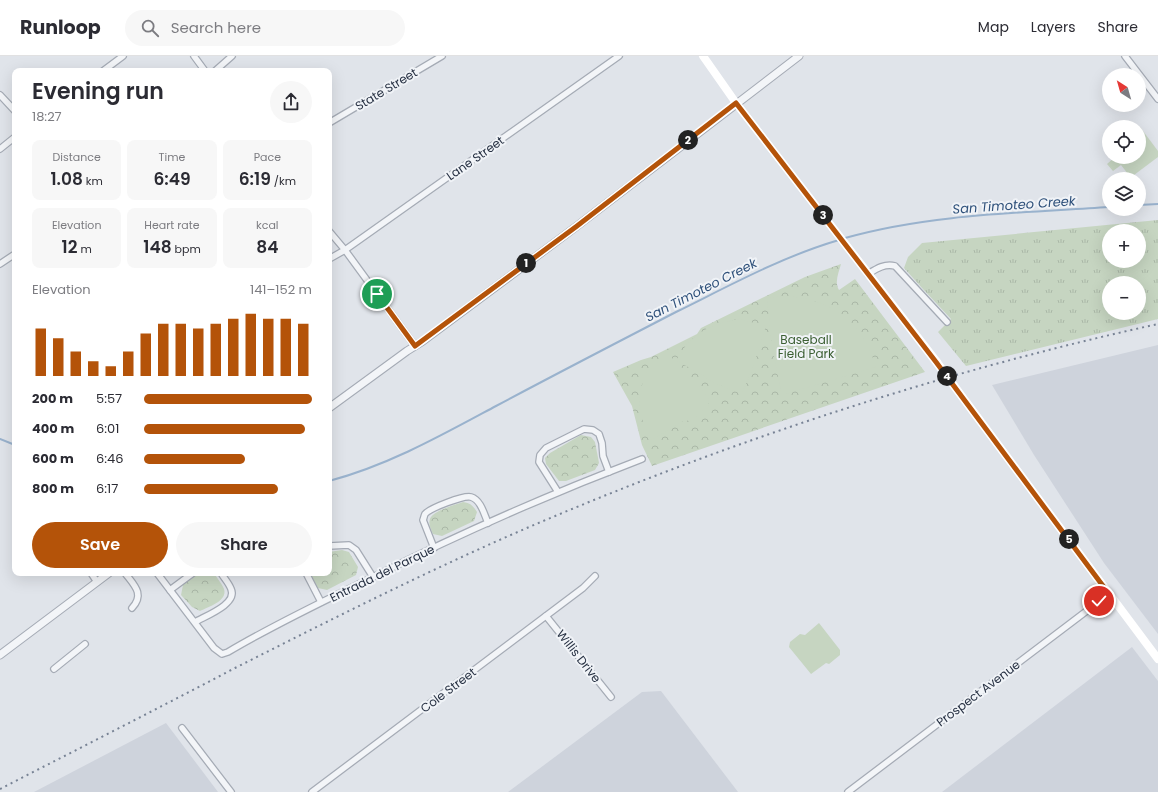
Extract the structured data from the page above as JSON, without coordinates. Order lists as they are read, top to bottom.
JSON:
{
  "streets": {
    "street": [
      "State Street",
      "Lane Street",
      "Entrada del Parque",
      "Willis Drive",
      "Cole Street",
      "Prospect Avenue"
    ]
  },
  "crossings": [
    ["Willis Drive", "Cole Street"]
  ],
  "water": ["San Timoteo Creek"],
  "parks": ["Baseball Field Park"],
  "north": "top left",
  "page": {
    "header": "Runloop",
    "search": "Search here",
    "nav": ["Map", "Layers", "Share"],
    "map_buttons": ["+", "−"],
    "heading": ["Evening run", "18:27"],
    "pins": [
      "2",
      "3",
      "1",
      "4",
      "5"
    ],
    "stats": [
      ["Distance", "1.08 km"],
      ["Time", "6:49"],
      ["Pace", "6:19 /km"],
      ["Elevation", "12 m"],
      ["Heart rate", "148 bpm"],
      ["kcal", "84"]
    ],
    "chart": ["Elevation", "141–152 m"],
    "list": [
      {
        "name": "200 m",
        "note": "5:57"
      },
      {
        "name": "400 m",
        "note": "6:01"
      },
      {
        "name": "600 m",
        "note": "6:46"
      },
      {
        "name": "800 m",
        "note": "6:17"
      }
    ],
    "buttons": ["Save", "Share"]
  }
}
